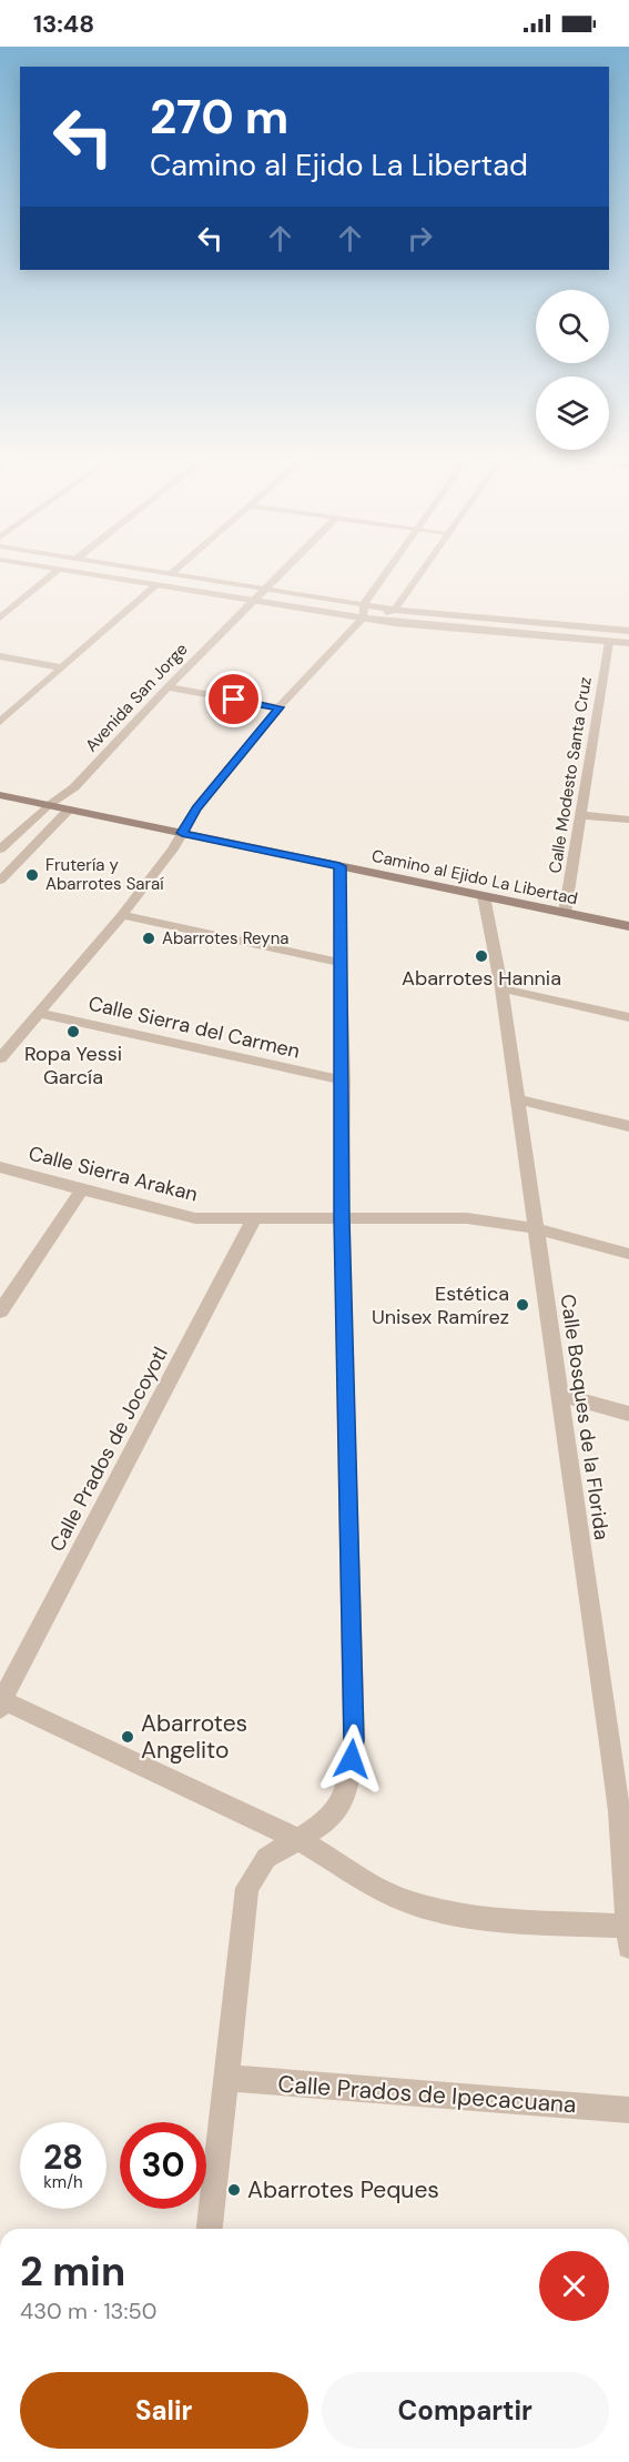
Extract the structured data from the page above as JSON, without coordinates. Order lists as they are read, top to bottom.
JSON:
{
  "streets": {
    "main road": ["Camino al Ejido La Libertad"],
    "street": [
      "Avenida San Jorge",
      "Calle Modesto Santa Cruz",
      "Calle Sierra del Carmen",
      "Calle Sierra Arakan",
      "Calle Bosques de la Florida",
      "Calle Prados de Jocoyotl",
      "Calle Prados de Ipecacuana"
    ]
  },
  "crossings": [
    ["Avenida San Jorge", "Camino al Ejido La Libertad"],
    ["Calle Modesto Santa Cruz", "Camino al Ejido La Libertad"],
    ["Camino al Ejido La Libertad", "Calle Bosques de la Florida"],
    ["Calle Sierra Arakan", "Calle Bosques de la Florida"],
    ["Calle Sierra Arakan", "Calle Prados de Jocoyotl"]
  ],
  "places": [
    "Frutería y Abarrotes Saraí",
    "Abarrotes Reyna",
    "Abarrotes Hannia",
    "Ropa Yessi García",
    "Estética Unisex Ramírez",
    "Abarrotes Angelito",
    "Abarrotes Peques"
  ],
  "page": {
    "status": "13:48",
    "turn": ["270 m", "Camino al Ejido La Libertad"],
    "speed": "28 km/h",
    "limit": "30",
    "heading": ["2 min", "430 m · 13:50"],
    "buttons": ["Salir", "Compartir"]
  }
}
